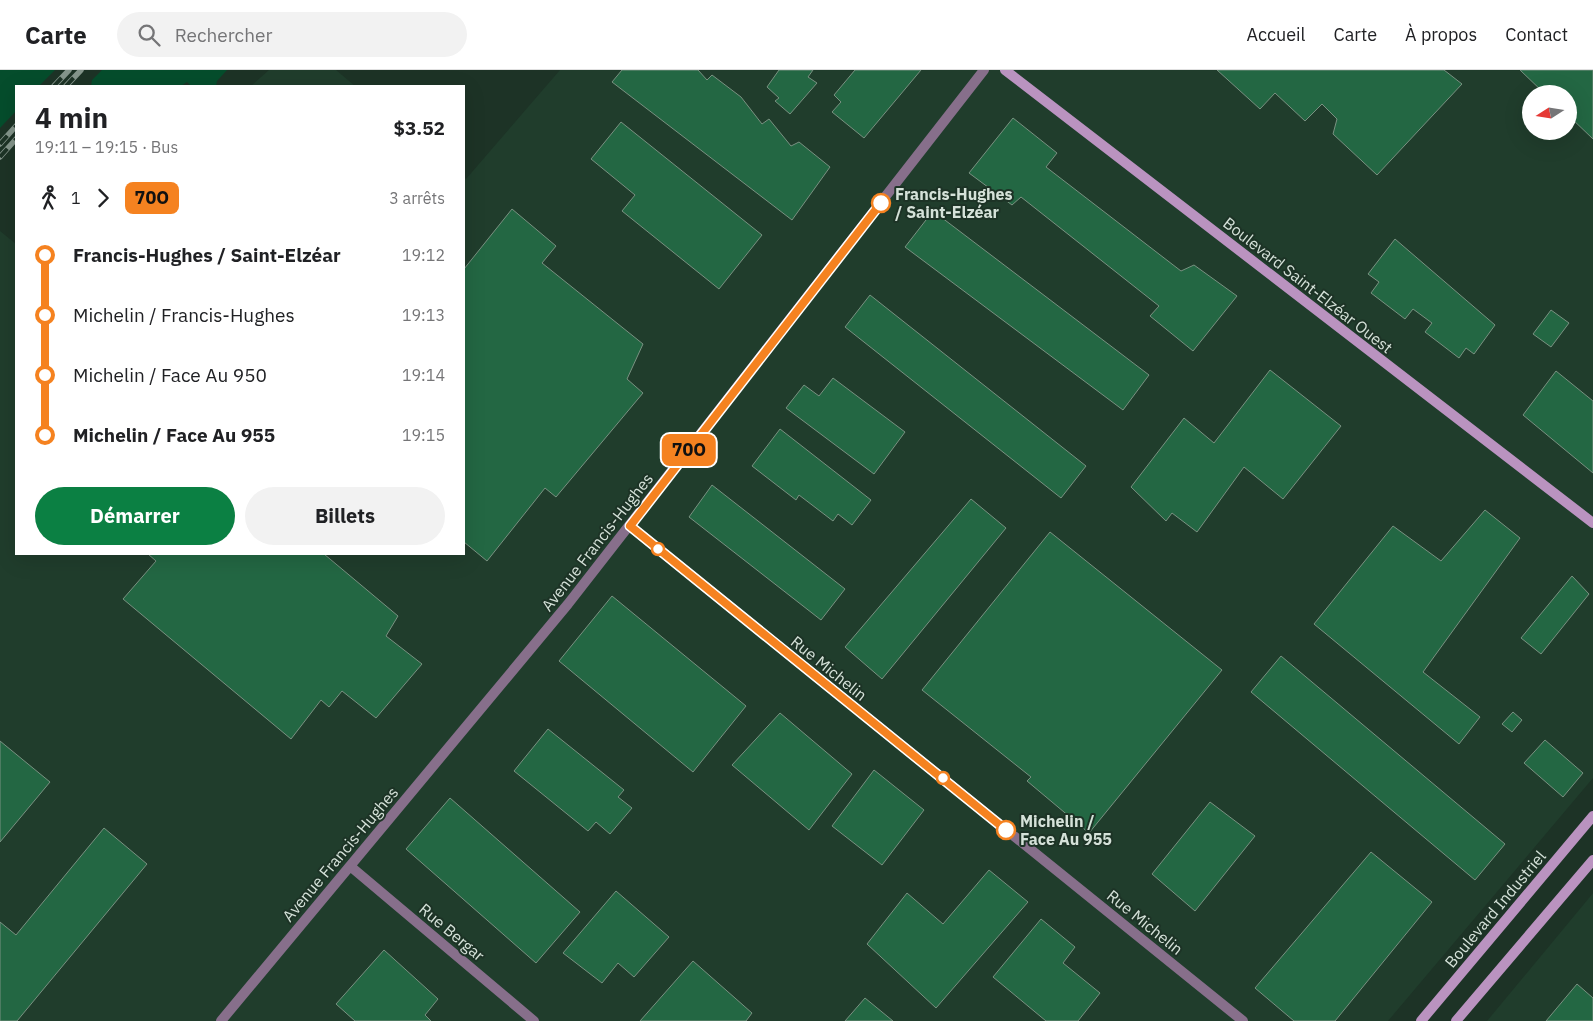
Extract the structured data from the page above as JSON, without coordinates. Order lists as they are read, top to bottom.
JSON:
{
  "streets": {
    "street": [
      "Boulevard Saint-Elzéar Ouest",
      "Avenue Francis-Hughes",
      "Rue Michelin",
      "Boulevard Industriel",
      "Rue Bergar"
    ]
  },
  "crossings": [
    ["Avenue Francis-Hughes", "Rue Michelin"],
    ["Avenue Francis-Hughes", "Rue Bergar"]
  ],
  "places": ["Francis-Hughes / Saint-Elzéar", "Michelin / Face Au 955"],
  "lines": ["bus line 70O"],
  "north": "left",
  "page": {
    "header": "Carte",
    "search": "Rechercher",
    "nav": [
      "Accueil",
      "Carte",
      "À propos",
      "Contact"
    ],
    "on_map": "70O",
    "heading": ["4 min", "19:11 – 19:15 · Bus", "$3.52"],
    "legs": ["1", "70O", "3 arrêts"],
    "list": [
      {
        "name": "Francis-Hughes / Saint-Elzéar",
        "value": "19:12"
      },
      {
        "name": "Michelin / Francis-Hughes",
        "value": "19:13"
      },
      {
        "name": "Michelin / Face Au 950",
        "value": "19:14"
      },
      {
        "name": "Michelin / Face Au 955",
        "value": "19:15"
      }
    ],
    "buttons": ["Démarrer", "Billets"]
  }
}
